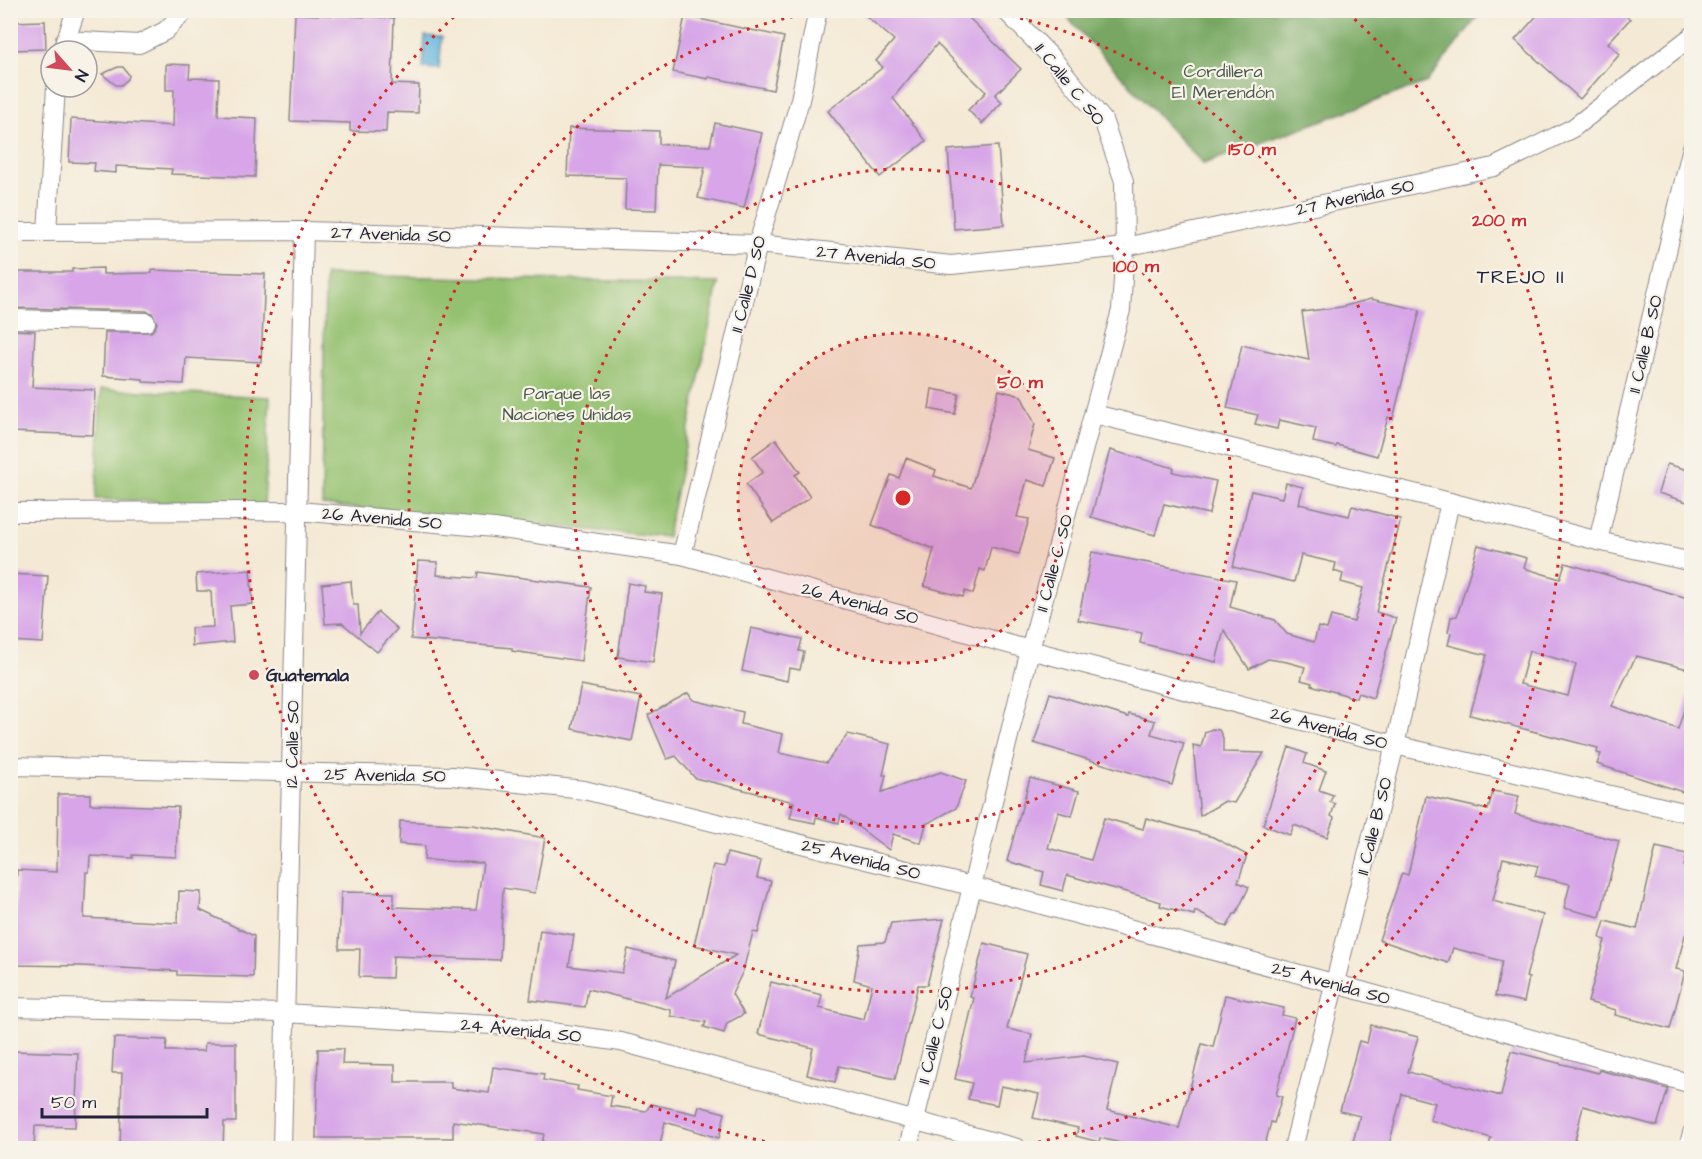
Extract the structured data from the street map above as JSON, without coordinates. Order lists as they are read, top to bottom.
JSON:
{
  "streets": {
    "street": [
      "11 Calle C SO",
      "27 Avenida SO",
      "11 Calle D SO",
      "11 Calle B SO",
      "26 Avenida SO",
      "12 Calle SO",
      "25 Avenida SO",
      "24 Avenida SO"
    ]
  },
  "crossings": [
    ["11 Calle C SO", "27 Avenida SO"],
    ["11 Calle C SO", "26 Avenida SO"],
    ["11 Calle C SO", "25 Avenida SO"],
    ["11 Calle C SO", "24 Avenida SO"],
    ["27 Avenida SO", "11 Calle D SO"],
    ["27 Avenida SO", "12 Calle SO"],
    ["11 Calle D SO", "26 Avenida SO"],
    ["11 Calle B SO", "26 Avenida SO"],
    ["11 Calle B SO", "25 Avenida SO"],
    ["26 Avenida SO", "12 Calle SO"],
    ["12 Calle SO", "25 Avenida SO"],
    ["12 Calle SO", "24 Avenida SO"]
  ],
  "districts": ["TREJO II"],
  "parks": ["Cordillera El Merendón", "Parque las Naciones Unidas"],
  "places": ["Guatemala"],
  "scale_bar": "50 m",
  "north": "bottom right",
  "rings": [
    "150 m",
    "200 m",
    "100 m",
    "50 m"
  ]
}
